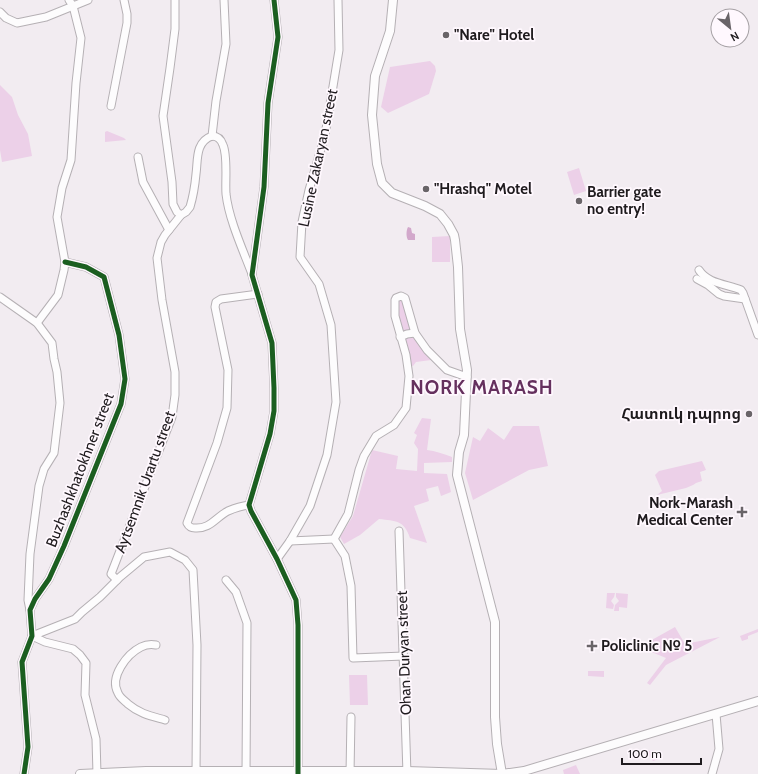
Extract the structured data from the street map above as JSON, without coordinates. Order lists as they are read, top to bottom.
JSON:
{
  "streets": {
    "street": [
      "Lusine Zakaryan street",
      "Buzhashkhatokhner street",
      "Aytsemnik Urartu street",
      "Ohan Duryan street"
    ]
  },
  "districts": ["NORK MARASH"],
  "places": {
    "other": [
      "\"Nare\" Hotel",
      "\"Hrashq\" Motel",
      "Barrier gate no entry!",
      "Հատուկ դպրոց"
    ],
    "health": ["Nork-Marash Medical Center", "Policlinic № 5"]
  },
  "scale_bar": "100 m",
  "north": "bottom right"
}
